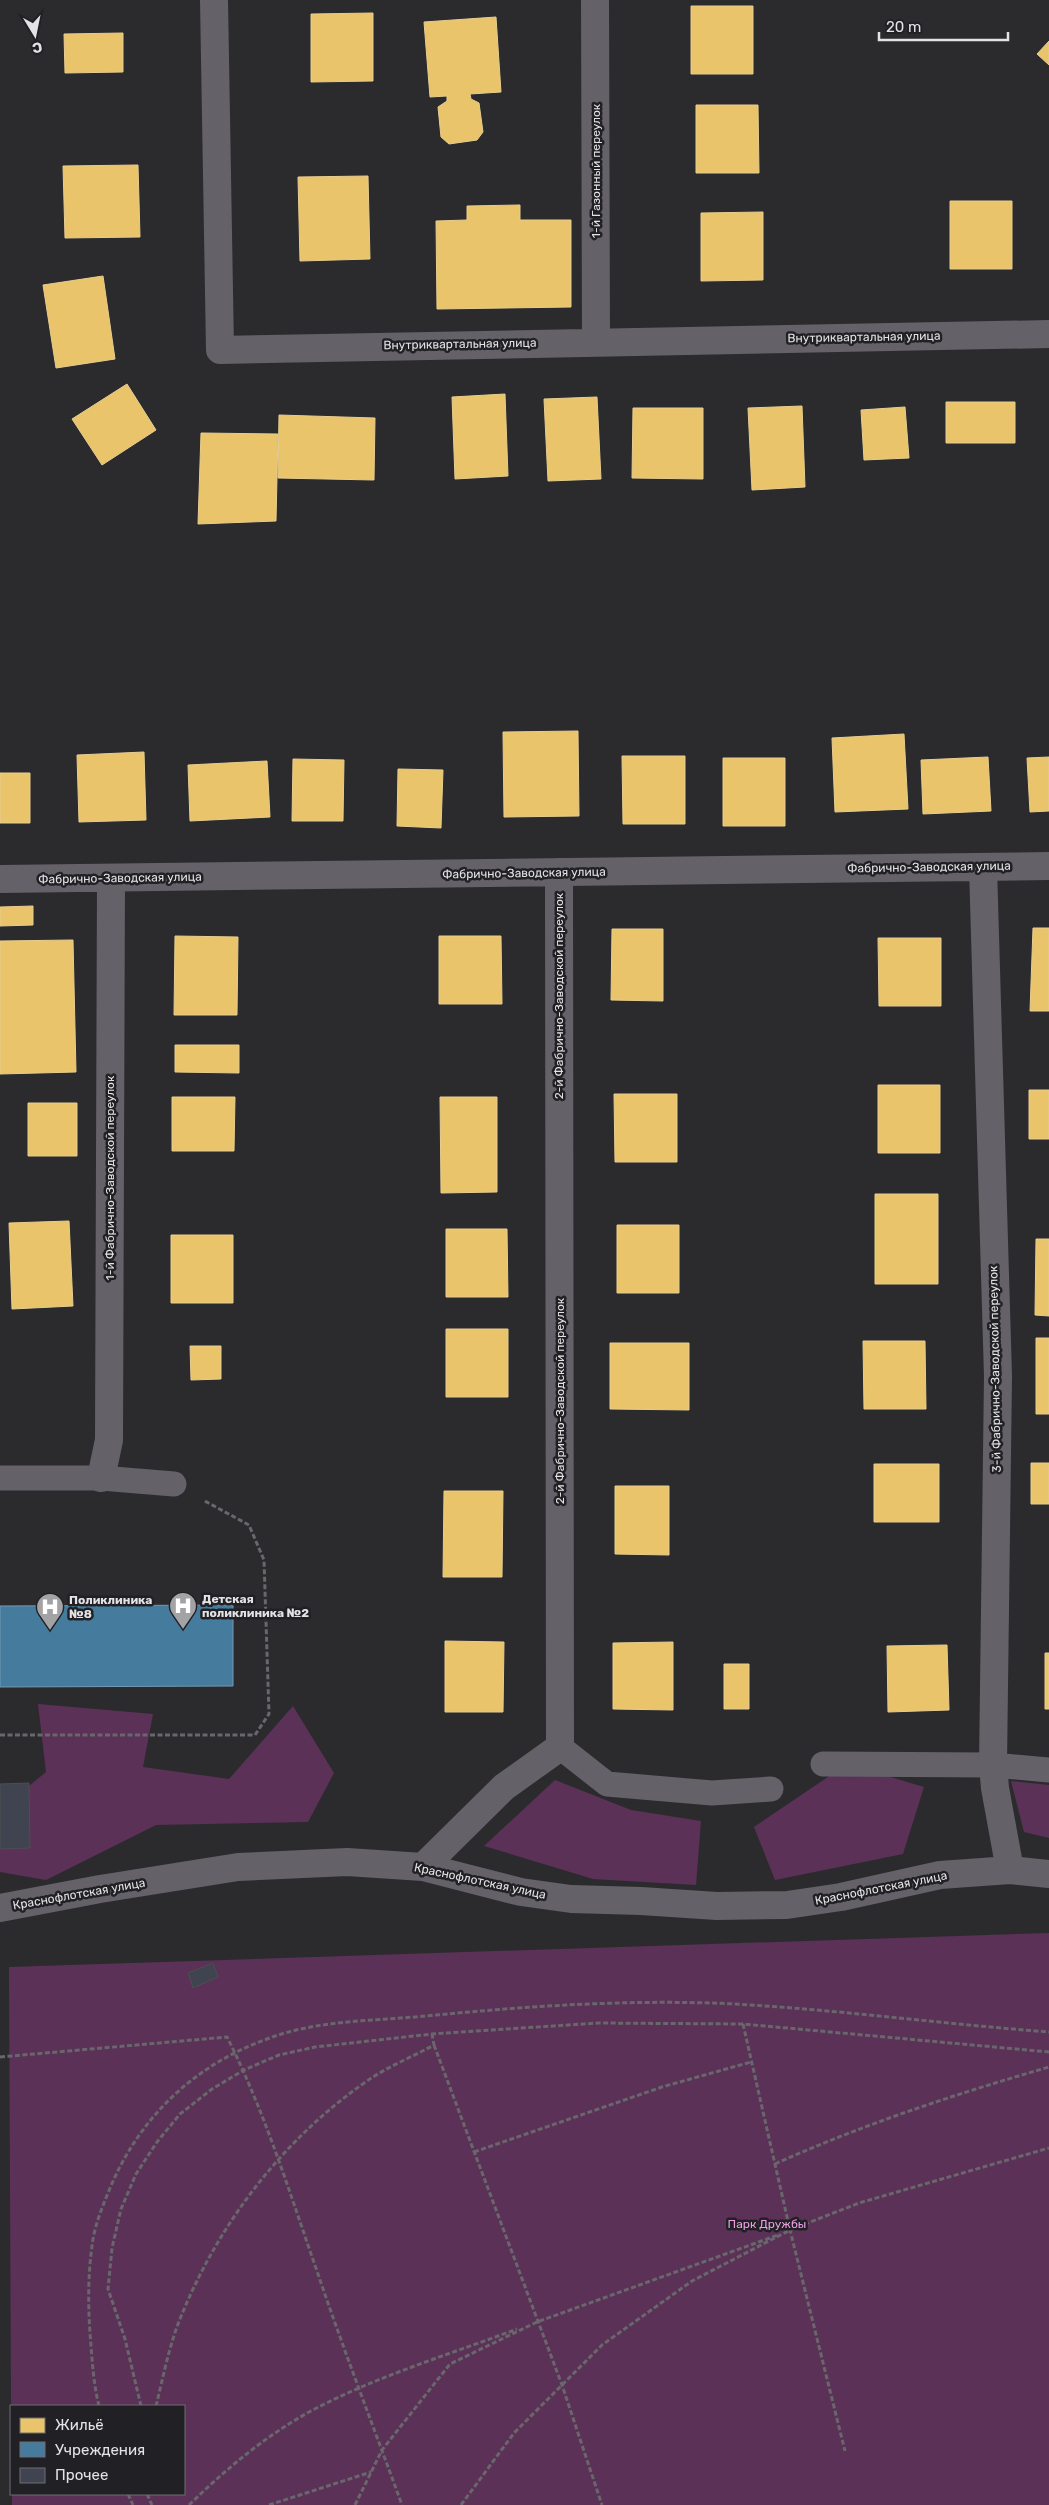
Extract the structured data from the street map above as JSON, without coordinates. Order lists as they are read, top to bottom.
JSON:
{
  "streets": {
    "street": [
      "1-й Газонный переулок",
      "Внутриквартальная улица",
      "Фабрично-Заводская улица",
      "2-й Фабрично-Заводской переулок",
      "1-й Фабрично-Заводской переулок",
      "3-й Фабрично-Заводской переулок",
      "Краснофлотская улица"
    ]
  },
  "crossings": [
    ["1-й Газонный переулок", "Внутриквартальная улица"],
    ["Фабрично-Заводская улица", "2-й Фабрично-Заводской переулок"],
    ["Фабрично-Заводская улица", "1-й Фабрично-Заводской переулок"],
    ["Фабрично-Заводская улица", "3-й Фабрично-Заводской переулок"],
    ["3-й Фабрично-Заводской переулок", "Краснофлотская улица"]
  ],
  "parks": ["Парк Дружбы"],
  "places": {
    "hospital": ["Детская поликлиника №2", "Поликлиника №8"]
  },
  "legend": ["Жильё", "Учреждения", "Прочее"],
  "scale_bar": "20 m",
  "north": "bottom"
}
